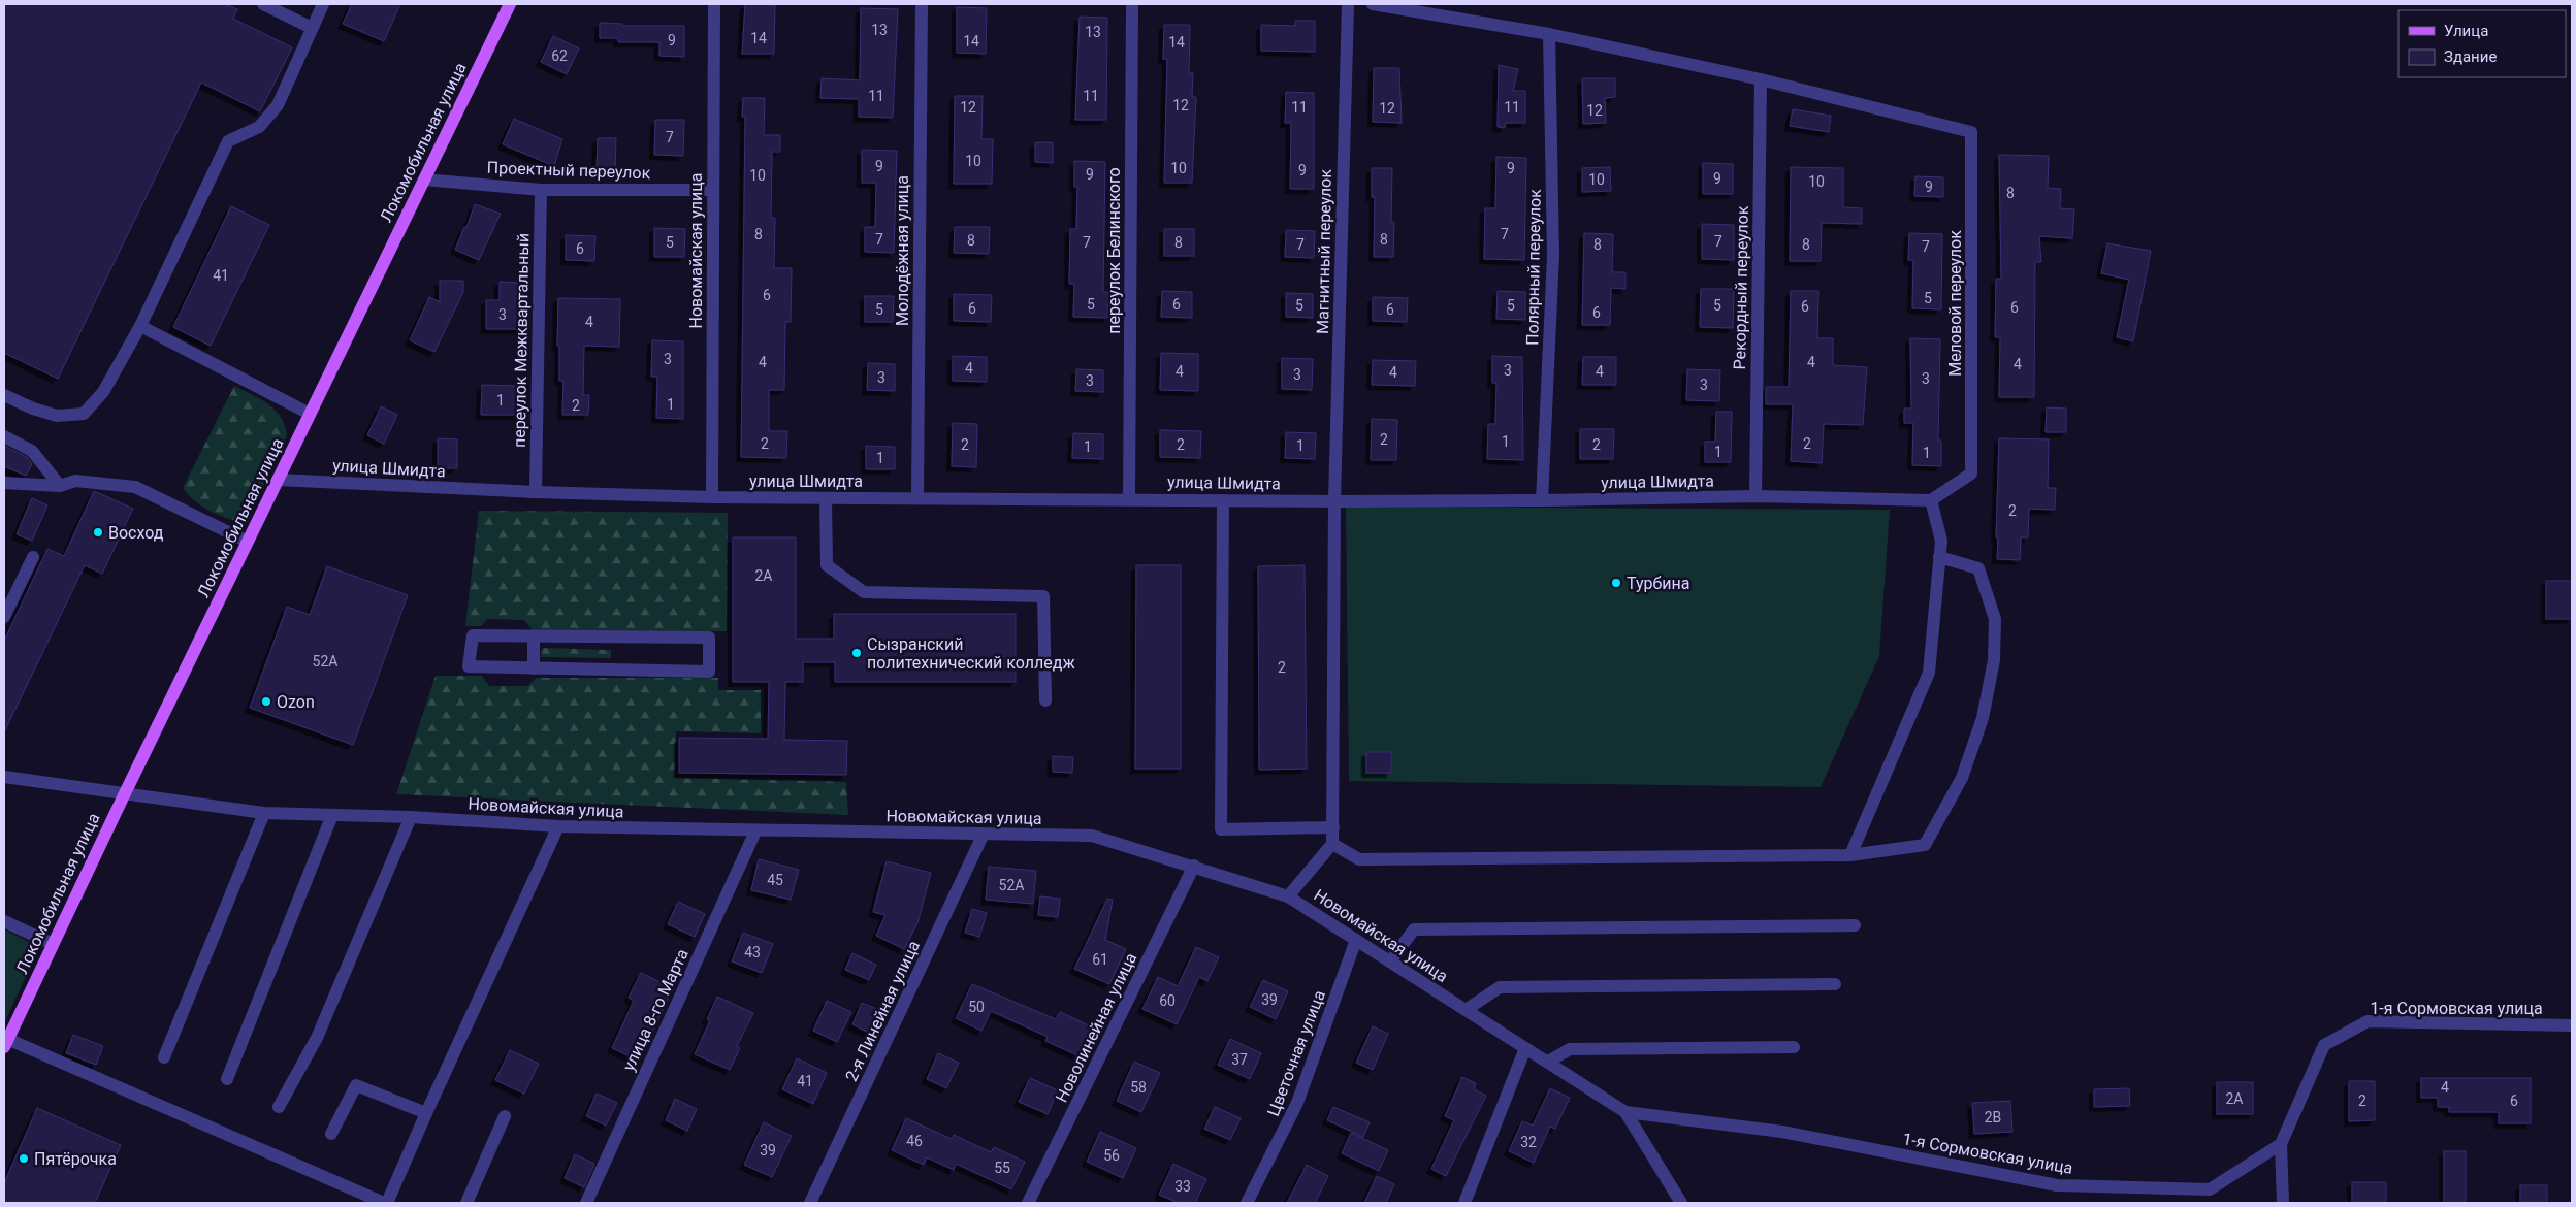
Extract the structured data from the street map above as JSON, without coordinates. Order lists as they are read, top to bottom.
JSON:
{
  "streets": {
    "main road": ["Локомобильная улица"],
    "street": [
      "Проектный переулок",
      "Новомайская улица",
      "Молодёжная улица",
      "переулок Белинского",
      "Магнитный переулок",
      "Полярный переулок",
      "Рекордный переулок",
      "Меловой переулок",
      "переулок Межквартальный",
      "улица Шмидта",
      "1-я Сормовская улица",
      "улица 8-го Марта",
      "2-я Линейная улица",
      "Новолинейная улица",
      "Цветочная улица"
    ]
  },
  "crossings": [
    ["Локомобильная улица", "Проектный переулок"],
    ["Локомобильная улица", "Новомайская улица"],
    ["Локомобильная улица", "улица Шмидта"],
    ["Проектный переулок", "Новомайская улица"],
    ["Проектный переулок", "переулок Межквартальный"],
    ["Новомайская улица", "улица Шмидта"],
    ["Новомайская улица", "1-я Сормовская улица"],
    ["Новомайская улица", "улица 8-го Марта"],
    ["Новомайская улица", "2-я Линейная улица"],
    ["Новомайская улица", "Новолинейная улица"],
    ["Новомайская улица", "Цветочная улица"],
    ["Молодёжная улица", "улица Шмидта"],
    ["переулок Белинского", "улица Шмидта"],
    ["Магнитный переулок", "улица Шмидта"],
    ["Полярный переулок", "улица Шмидта"],
    ["Рекордный переулок", "Меловой переулок"],
    ["Рекордный переулок", "улица Шмидта"],
    ["Меловой переулок", "улица Шмидта"],
    ["переулок Межквартальный", "улица Шмидта"]
  ],
  "places": [
    "Восход",
    "Турбина",
    "Сызранский политехнический колледж",
    "Ozon",
    "Пятёрочка"
  ],
  "house_numbers": [
    "13",
    "13",
    "14",
    "9",
    "14",
    "14",
    "62",
    "11",
    "11",
    "12",
    "12",
    "11",
    "11",
    "12",
    "12",
    "7",
    "10",
    "9",
    "10",
    "9",
    "9",
    "9",
    "10",
    "9",
    "10",
    "10",
    "9",
    "8",
    "8",
    "7",
    "7",
    "8",
    "8",
    "7",
    "5",
    "7",
    "8",
    "7",
    "8",
    "8",
    "7",
    "6",
    "41",
    "6",
    "5",
    "5",
    "6",
    "5",
    "5",
    "5",
    "6",
    "6",
    "6",
    "5",
    "6",
    "6",
    "3",
    "4",
    "3",
    "4",
    "4",
    "4",
    "4",
    "3",
    "4",
    "4",
    "4",
    "3",
    "3",
    "3",
    "3",
    "3",
    "1",
    "1",
    "2",
    "2",
    "1",
    "2",
    "2",
    "2",
    "2",
    "2",
    "1",
    "1",
    "1",
    "1",
    "1",
    "2",
    "2А",
    "52А",
    "2",
    "45",
    "52А",
    "43",
    "61",
    "39",
    "60",
    "50",
    "37",
    "41",
    "58",
    "4",
    "2А",
    "2",
    "6",
    "2В",
    "46",
    "32",
    "39",
    "56",
    "55",
    "33"
  ],
  "legend": ["Улица", "Здание"]
}
